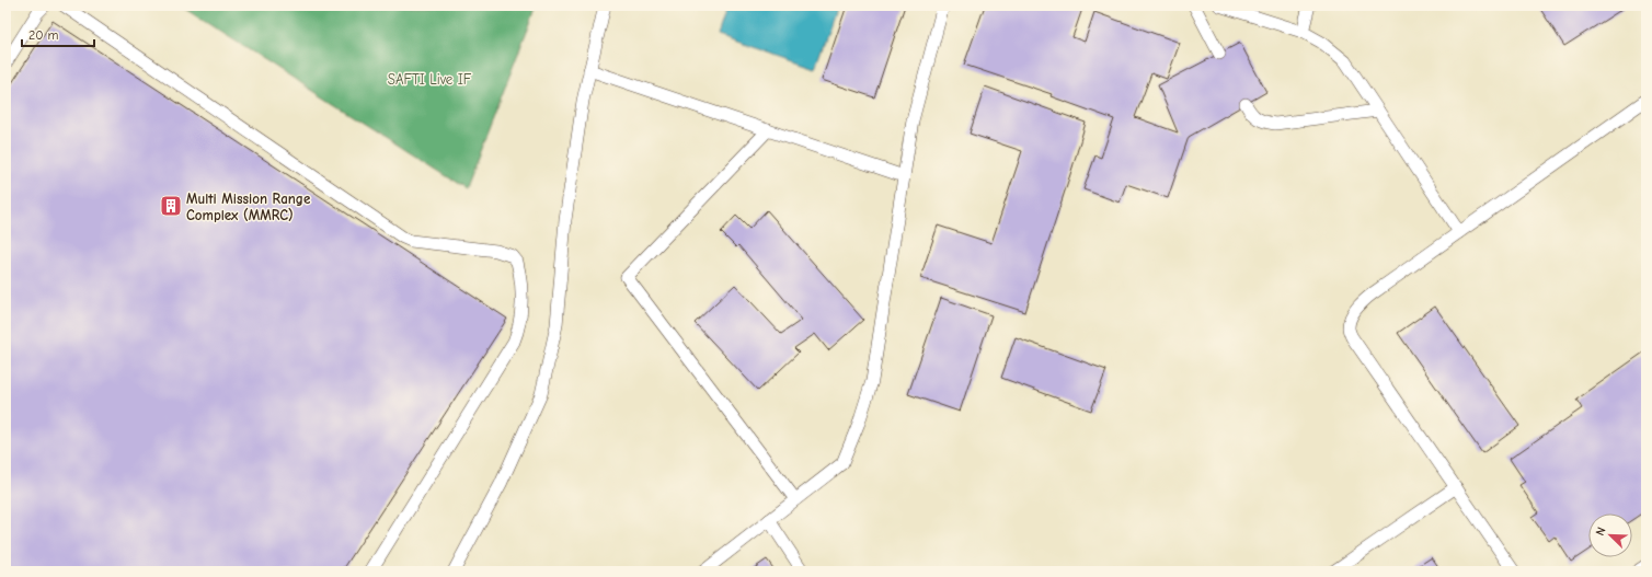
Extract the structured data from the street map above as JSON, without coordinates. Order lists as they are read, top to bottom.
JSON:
{
  "parks": ["SAFTI Live IF"],
  "places": {
    "building": ["Multi Mission Range Complex (MMRC)"]
  },
  "scale_bar": "20 m",
  "north": "top left"
}
